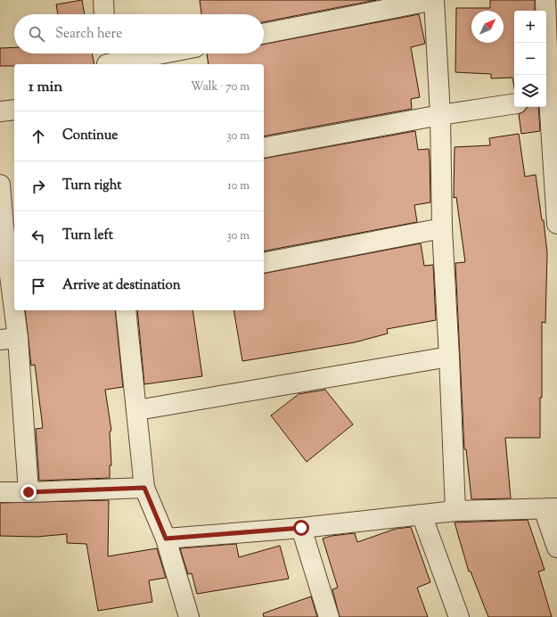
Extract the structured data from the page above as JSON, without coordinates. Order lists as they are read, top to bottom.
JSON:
{
  "north": "top right",
  "page": {
    "map_buttons": ["+", "−"],
    "search": "Search here",
    "heading": ["1 min", "Walk · 70 m"],
    "list": [
      ["Continue", "30 m"],
      ["Turn right", "10 m"],
      ["Turn left", "30 m"],
      "Arrive at destination"
    ]
  }
}
